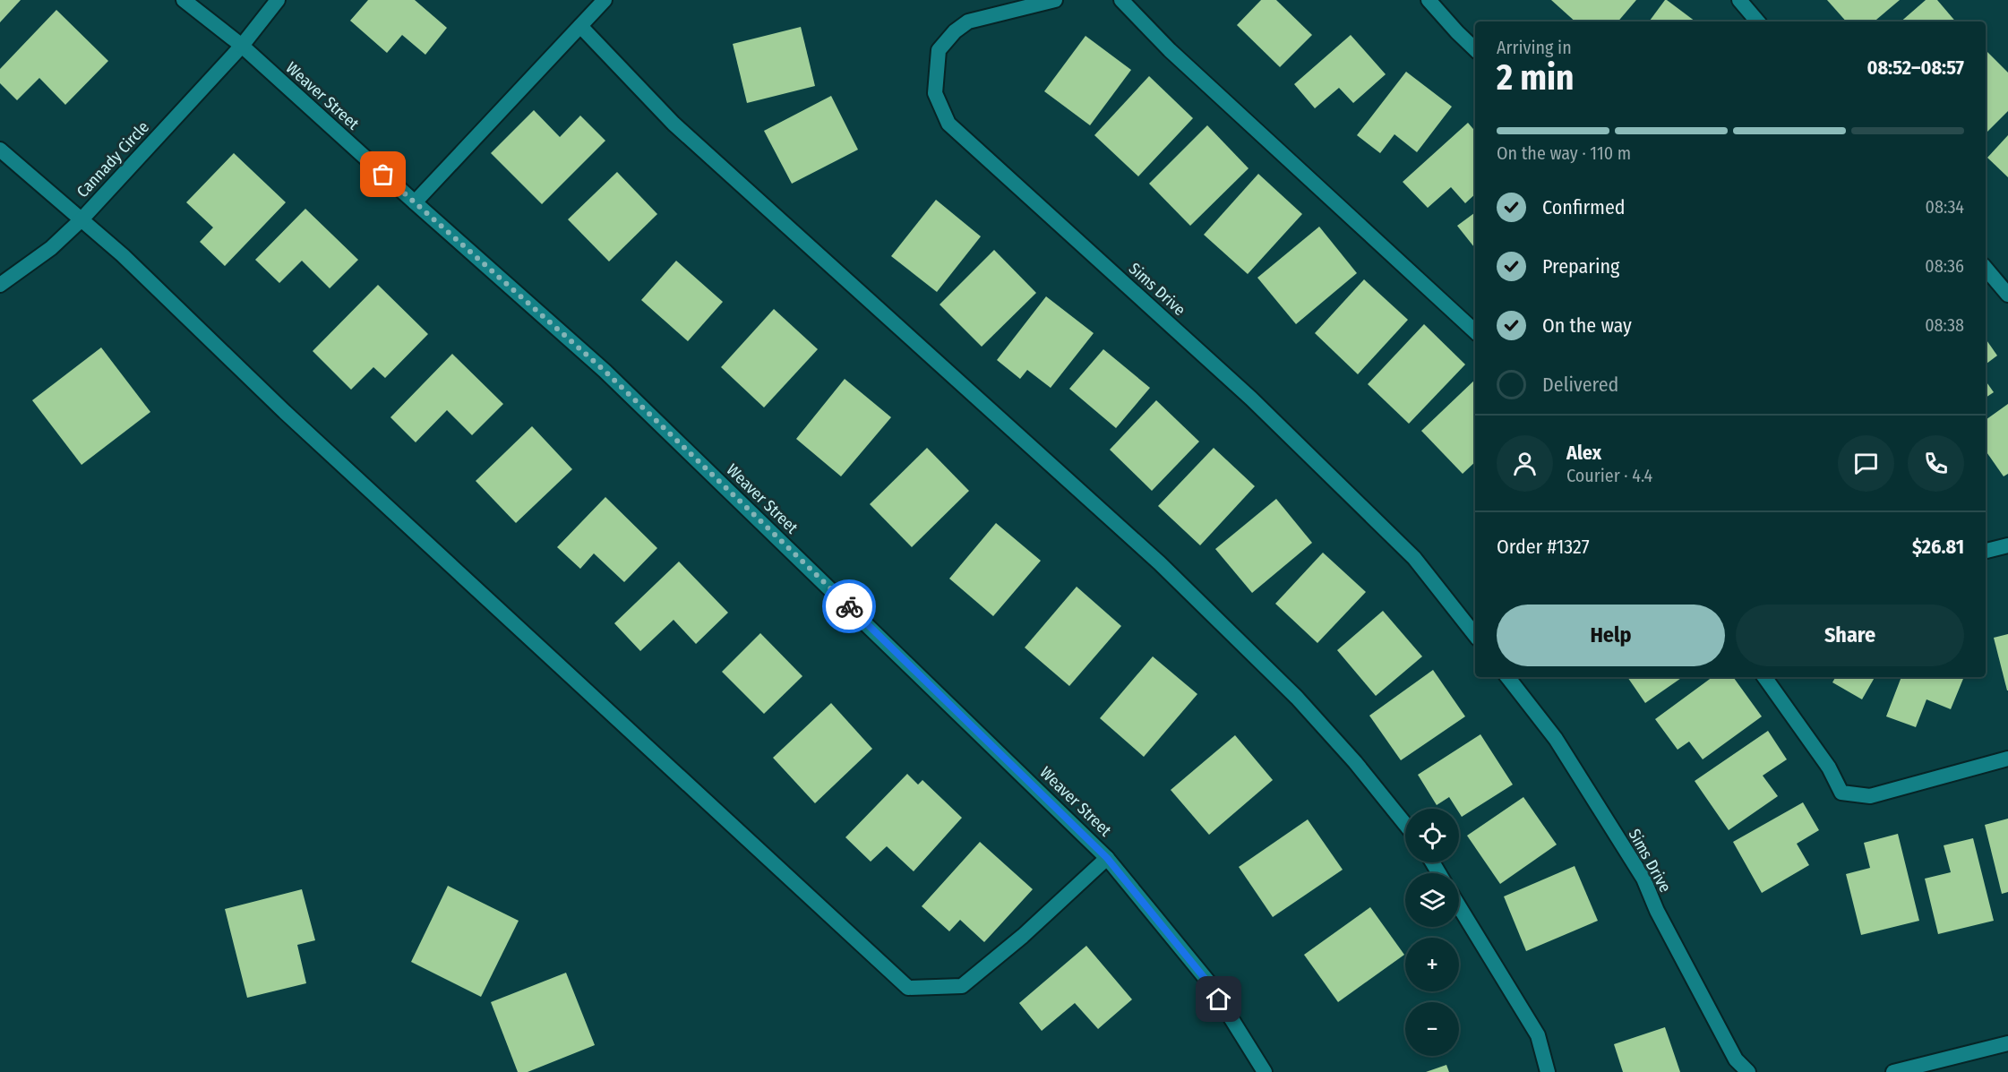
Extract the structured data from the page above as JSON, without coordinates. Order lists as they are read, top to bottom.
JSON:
{
  "streets": {
    "street": ["Weaver Street", "Cannady Circle", "Sims Drive"]
  },
  "crossings": [
    ["Weaver Street", "Cannady Circle"]
  ],
  "page": {
    "heading": ["2 min", "Arriving in", "08:52–08:57"],
    "panel": [
      "Alex",
      "Courier · 4.4",
      "Order #1327",
      "$26.81"
    ],
    "bar": "On the way · 110 m",
    "list": [
      ["Confirmed", "08:34"],
      ["Preparing", "08:36"],
      ["On the way", "08:38"],
      "Delivered"
    ],
    "buttons": ["Help", "Share"],
    "map_buttons": ["+", "−"]
  }
}
